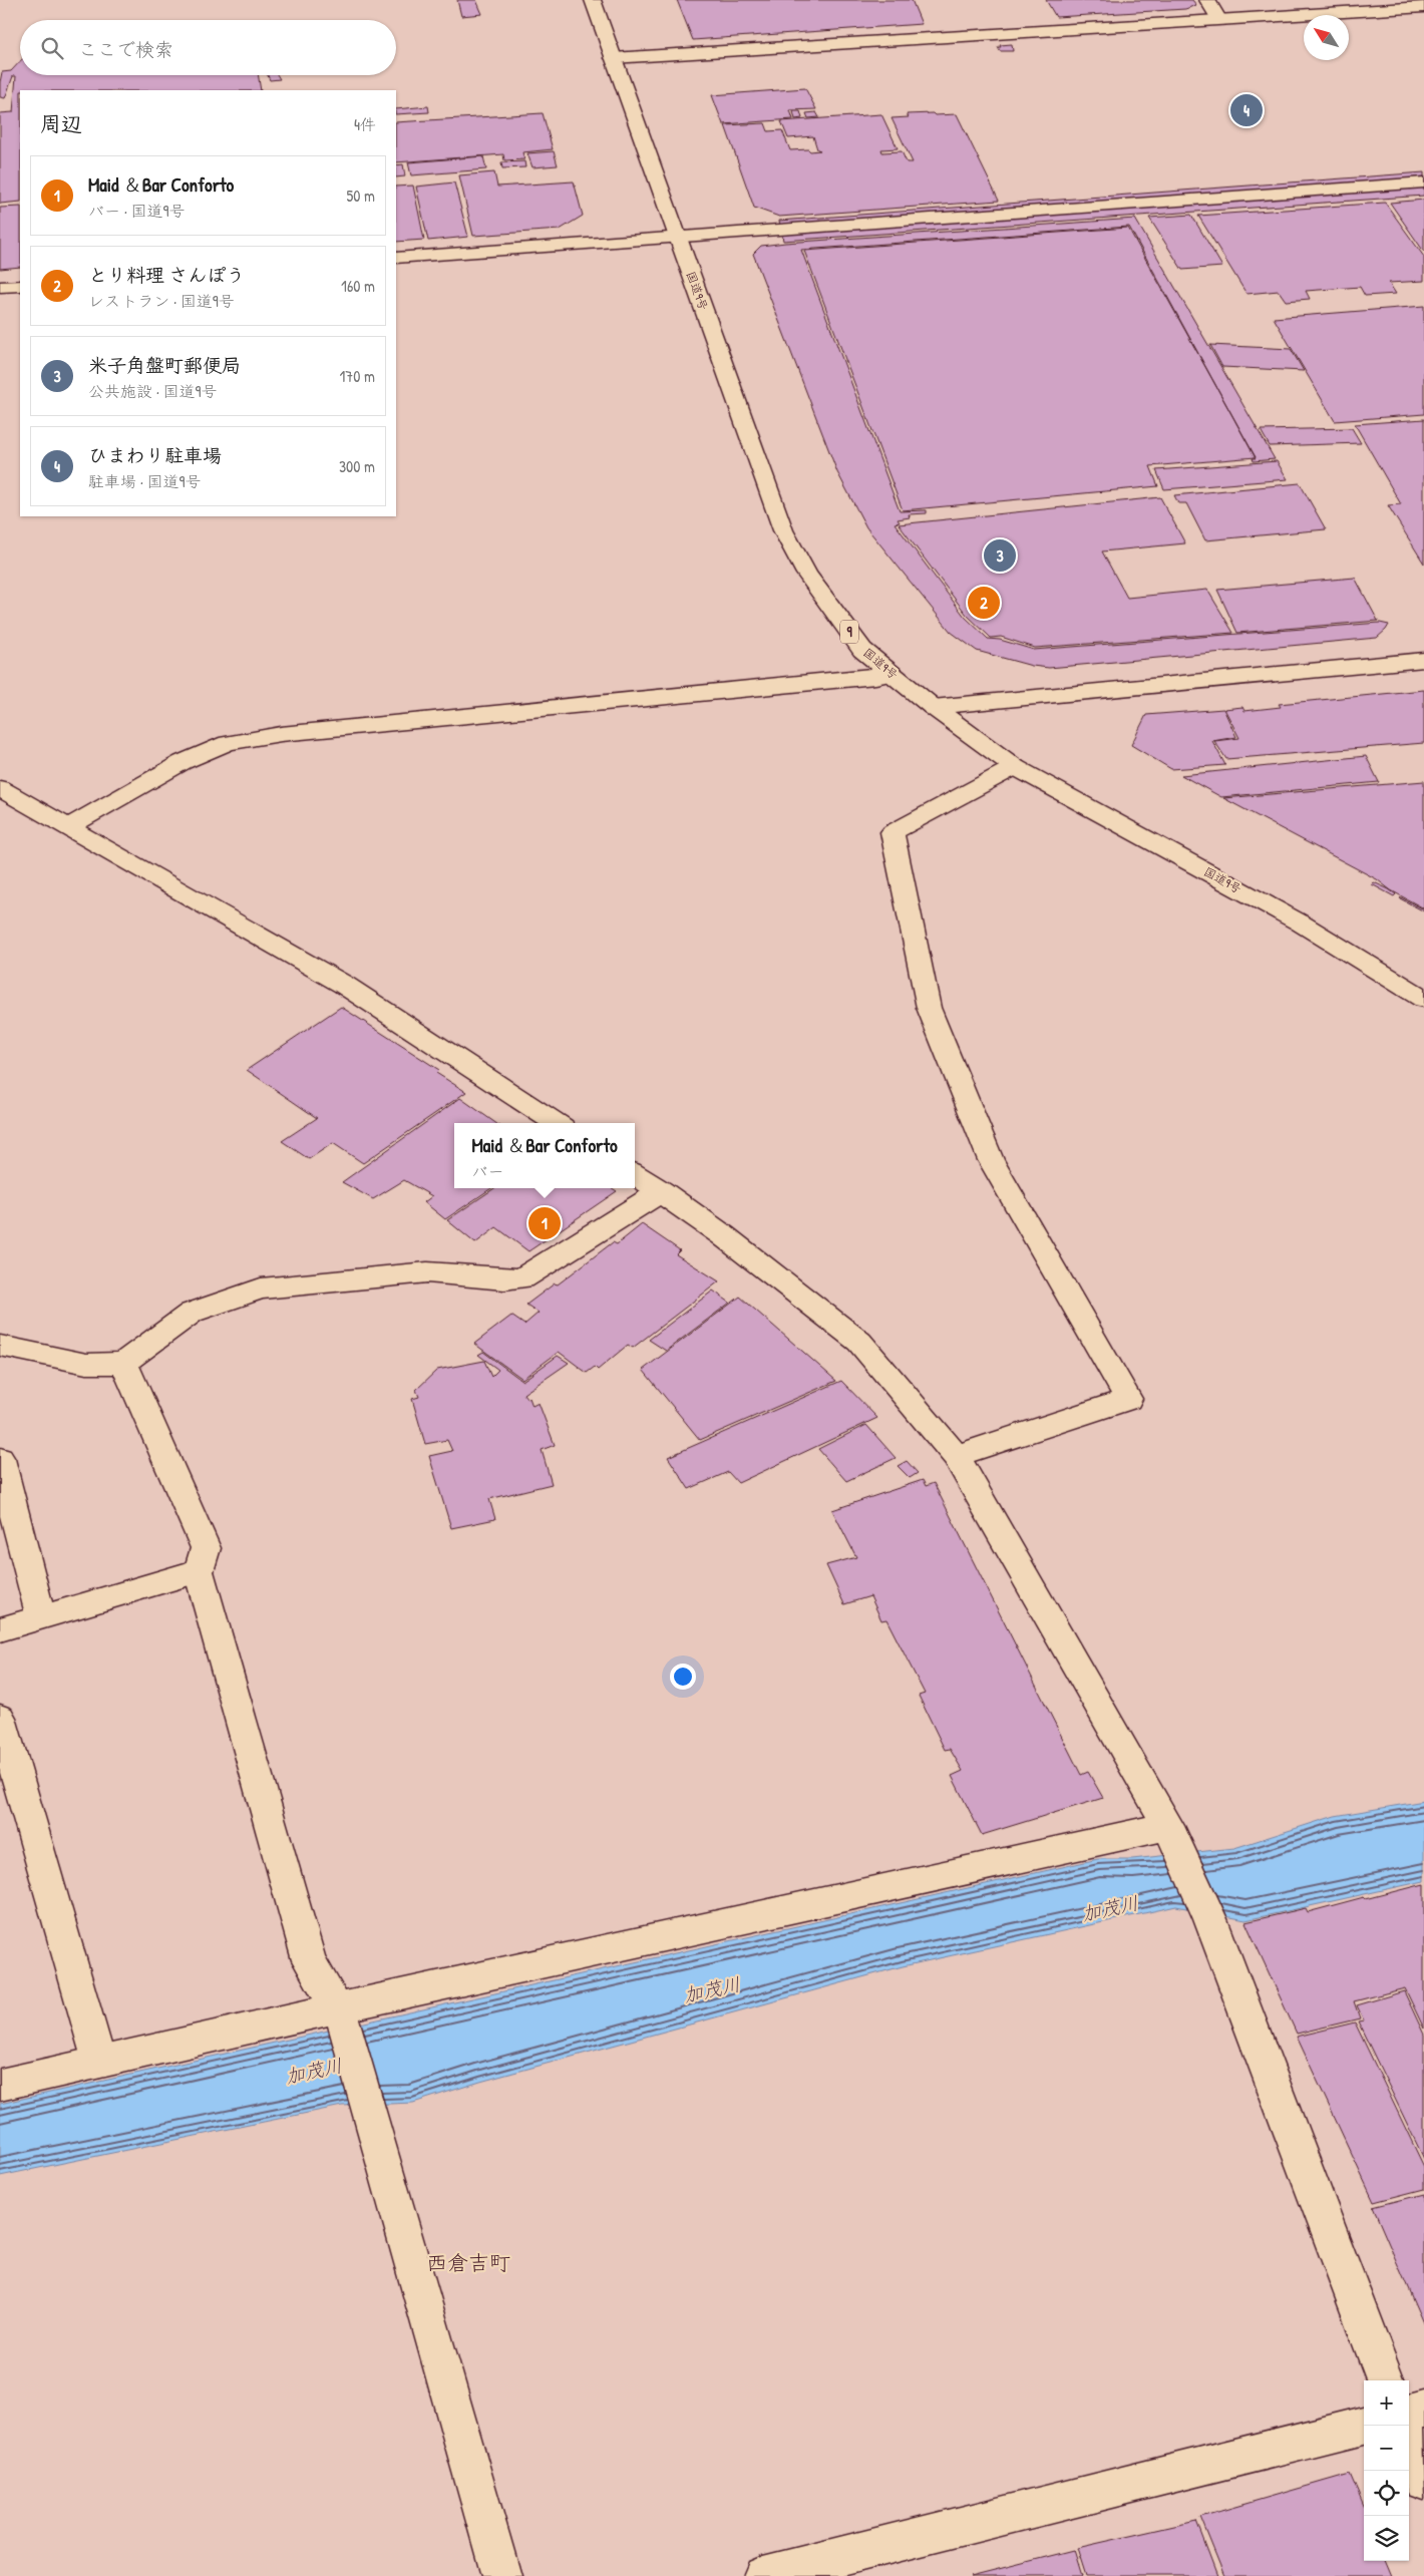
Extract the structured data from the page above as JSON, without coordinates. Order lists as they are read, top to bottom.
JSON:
{
  "streets": {
    "main road": ["国道9号", "9"]
  },
  "districts": ["西倉吉町"],
  "water": ["加茂川"],
  "north": "top left",
  "page": {
    "search": "ここで検索",
    "heading": ["周辺", "4件"],
    "pins": [
      "4",
      "3",
      "2",
      "1"
    ],
    "list": [
      {
        "mark": "1",
        "name": "Maid ＆Bar Conforto",
        "note": "バー · 国道9号",
        "value": "50 m"
      },
      {
        "mark": "2",
        "name": "とり料理 さんぽう",
        "note": "レストラン · 国道9号",
        "value": "160 m"
      },
      {
        "mark": "3",
        "name": "米子角盤町郵便局",
        "note": "公共施設 · 国道9号",
        "value": "170 m"
      },
      {
        "mark": "4",
        "name": "ひまわり駐車場",
        "note": "駐車場 · 国道9号",
        "value": "300 m"
      }
    ],
    "popup": ["Maid ＆Bar Conforto", "バー"],
    "map_buttons": ["+", "−"]
  }
}
